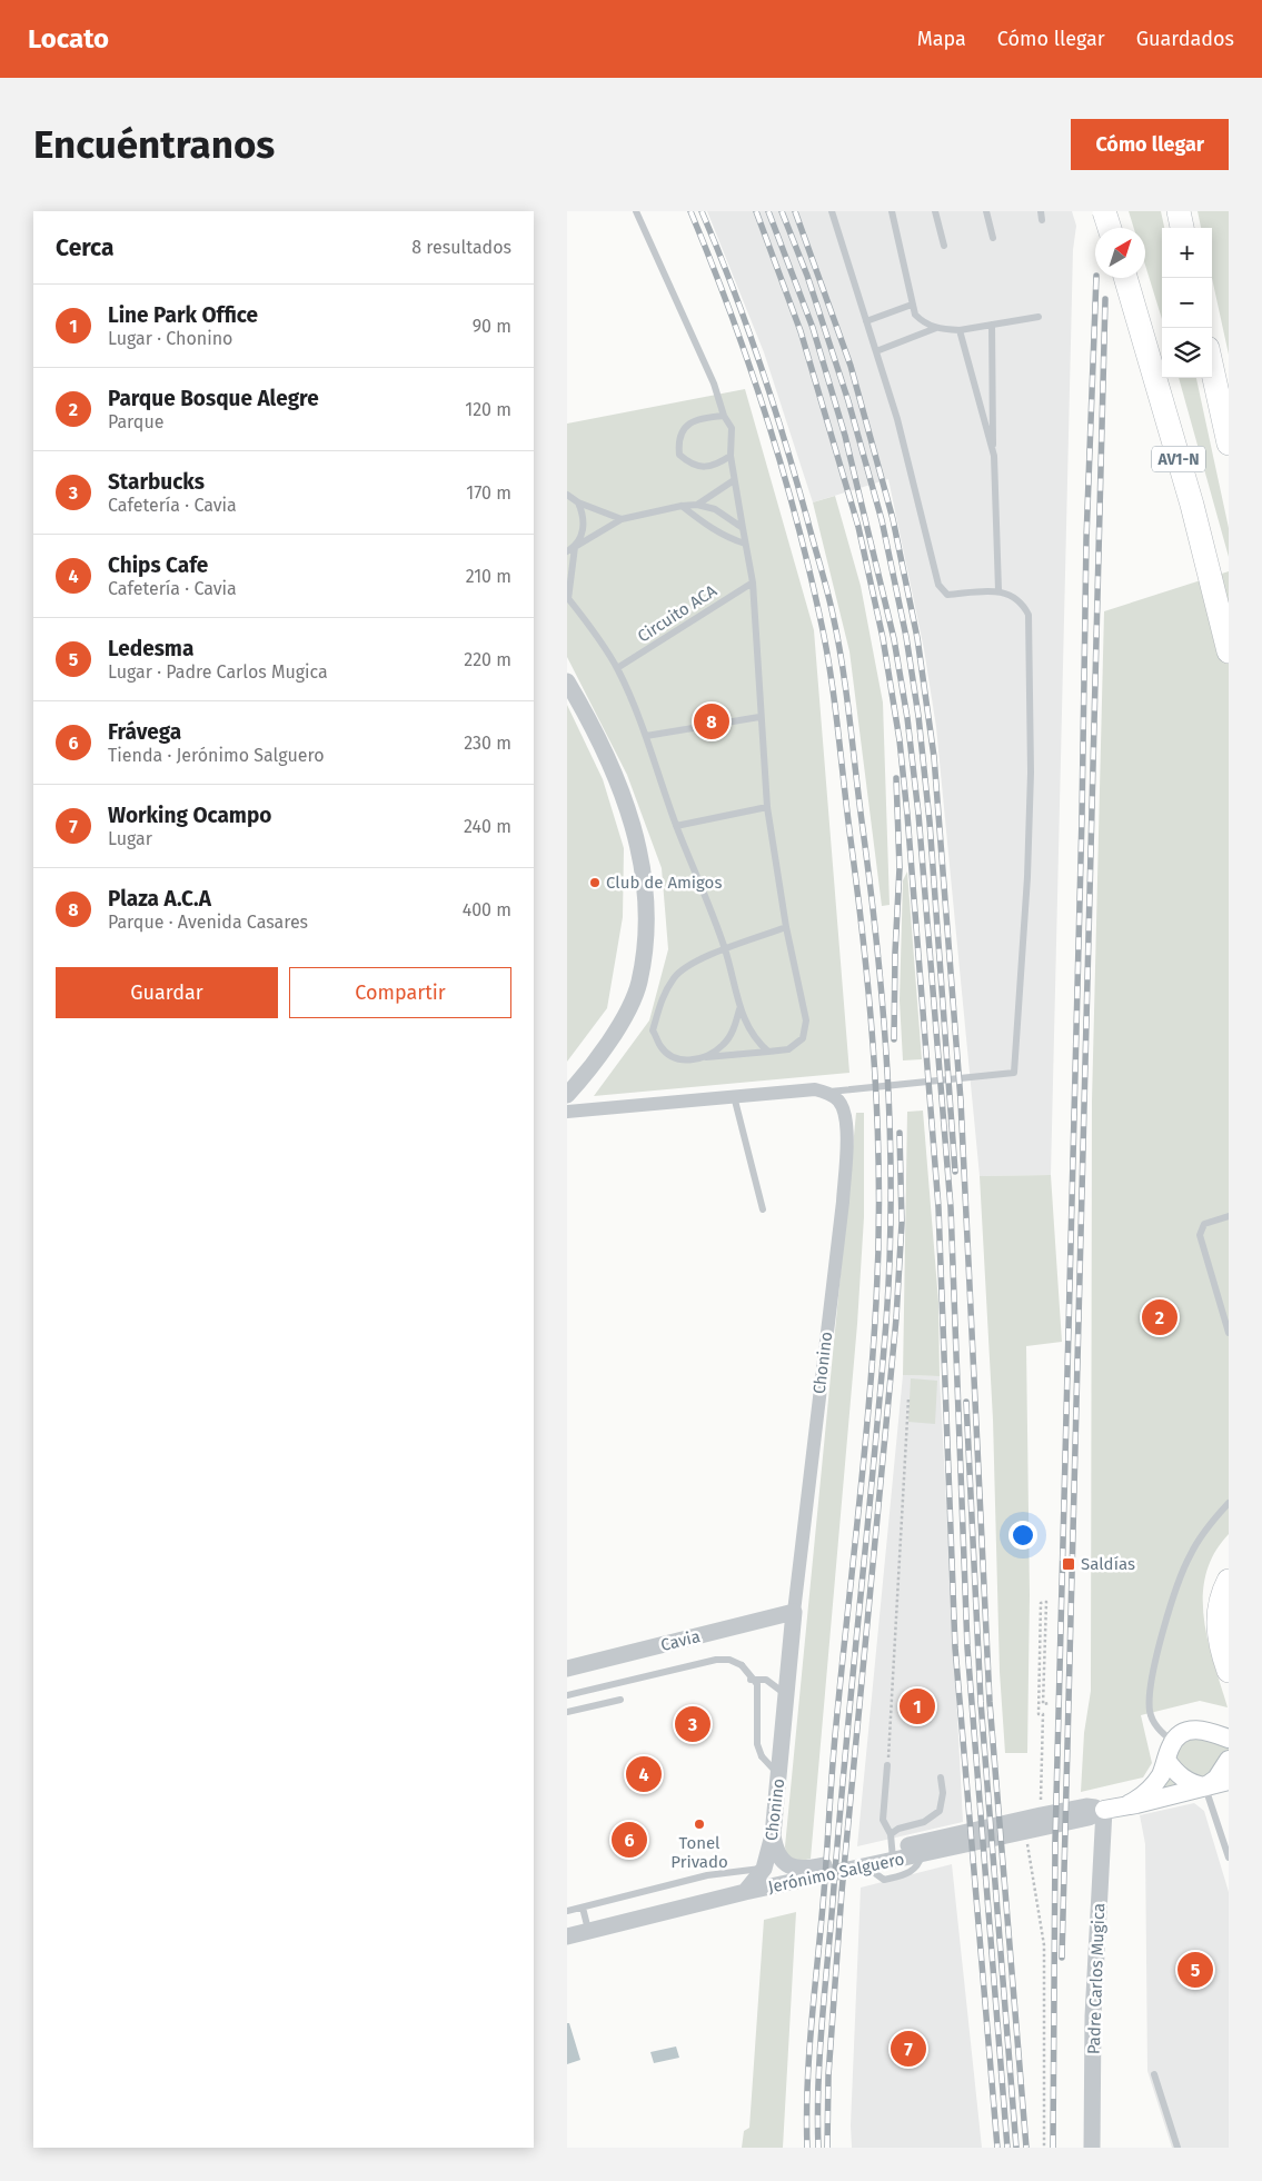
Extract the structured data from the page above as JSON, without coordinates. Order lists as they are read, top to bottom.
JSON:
{
  "streets": {
    "highway": ["AV1-N"],
    "main road": ["Jerónimo Salguero"],
    "street": ["Chonino", "Cavia", "Padre Carlos Mugica"],
    "lane": ["Circuito ACA"]
  },
  "crossings": [
    ["Chonino", "Cavia"],
    ["Chonino", "Jerónimo Salguero"],
    ["Jerónimo Salguero", "Padre Carlos Mugica"]
  ],
  "places": {
    "other": ["Club de Amigos", "Tonel Privado"],
    "transit": ["Saldías"]
  },
  "north": "top right",
  "page": {
    "header": "Locato",
    "nav": ["Mapa", "Cómo llegar", "Guardados"],
    "buttons": [
      "Cómo llegar",
      ["Guardar", "Compartir"]
    ],
    "title": "Encuéntranos",
    "heading": ["Cerca", "8 resultados"],
    "map_buttons": ["+", "−"],
    "list": [
      {
        "mark": "1",
        "name": "Line Park Office",
        "note": "Lugar · Chonino",
        "value": "90 m"
      },
      {
        "mark": "2",
        "name": "Parque Bosque Alegre",
        "note": "Parque",
        "value": "120 m"
      },
      {
        "mark": "3",
        "name": "Starbucks",
        "note": "Cafetería · Cavia",
        "value": "170 m"
      },
      {
        "mark": "4",
        "name": "Chips Cafe",
        "note": "Cafetería · Cavia",
        "value": "210 m"
      },
      {
        "mark": "5",
        "name": "Ledesma",
        "note": "Lugar · Padre Carlos Mugica",
        "value": "220 m"
      },
      {
        "mark": "6",
        "name": "Frávega",
        "note": "Tienda · Jerónimo Salguero",
        "value": "230 m"
      },
      {
        "mark": "7",
        "name": "Working Ocampo",
        "note": "Lugar",
        "value": "240 m"
      },
      {
        "mark": "8",
        "name": "Plaza A.C.A",
        "note": "Parque · Avenida Casares",
        "value": "400 m"
      }
    ],
    "pins": [
      "8",
      "2",
      "1",
      "3",
      "4",
      "6",
      "5",
      "7"
    ]
  }
}
